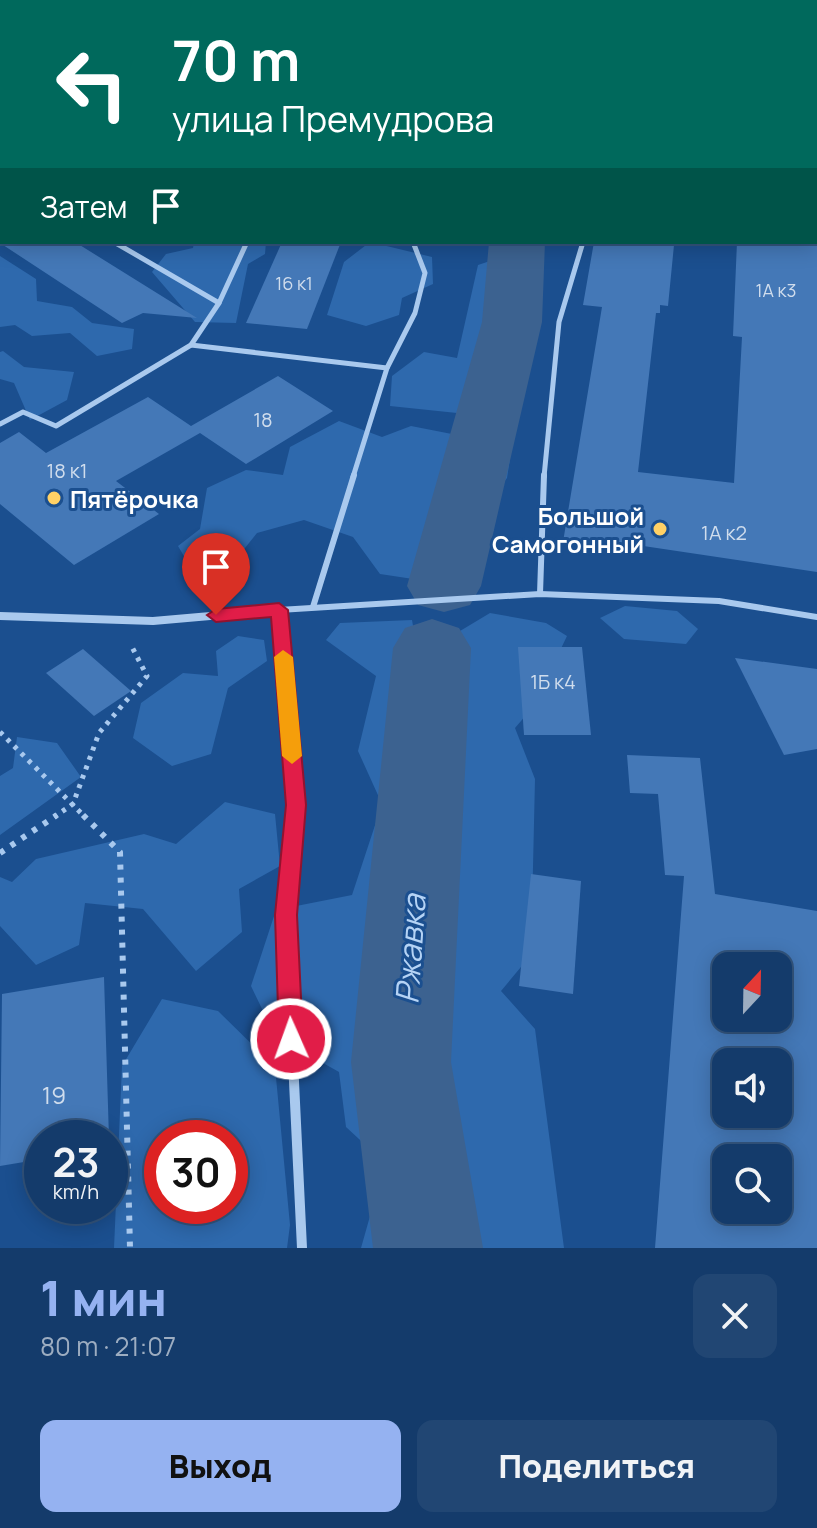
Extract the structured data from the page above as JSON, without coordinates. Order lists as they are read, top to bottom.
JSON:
{
  "water": ["Ржавка"],
  "places": ["Пятёрочка", "Большой Самогонный"],
  "house_numbers": [
    "16 к1",
    "1А к3",
    "18",
    "18 к1",
    "1А к2",
    "1Б к4",
    "19"
  ],
  "north": "top",
  "page": {
    "turn": ["70 m", "улица Премудрова"],
    "then": "Затем",
    "speed": "23 km/h",
    "limit": "30",
    "heading": ["1 мин", "80 m · 21:07"],
    "buttons": ["Выход", "Поделиться"]
  }
}
